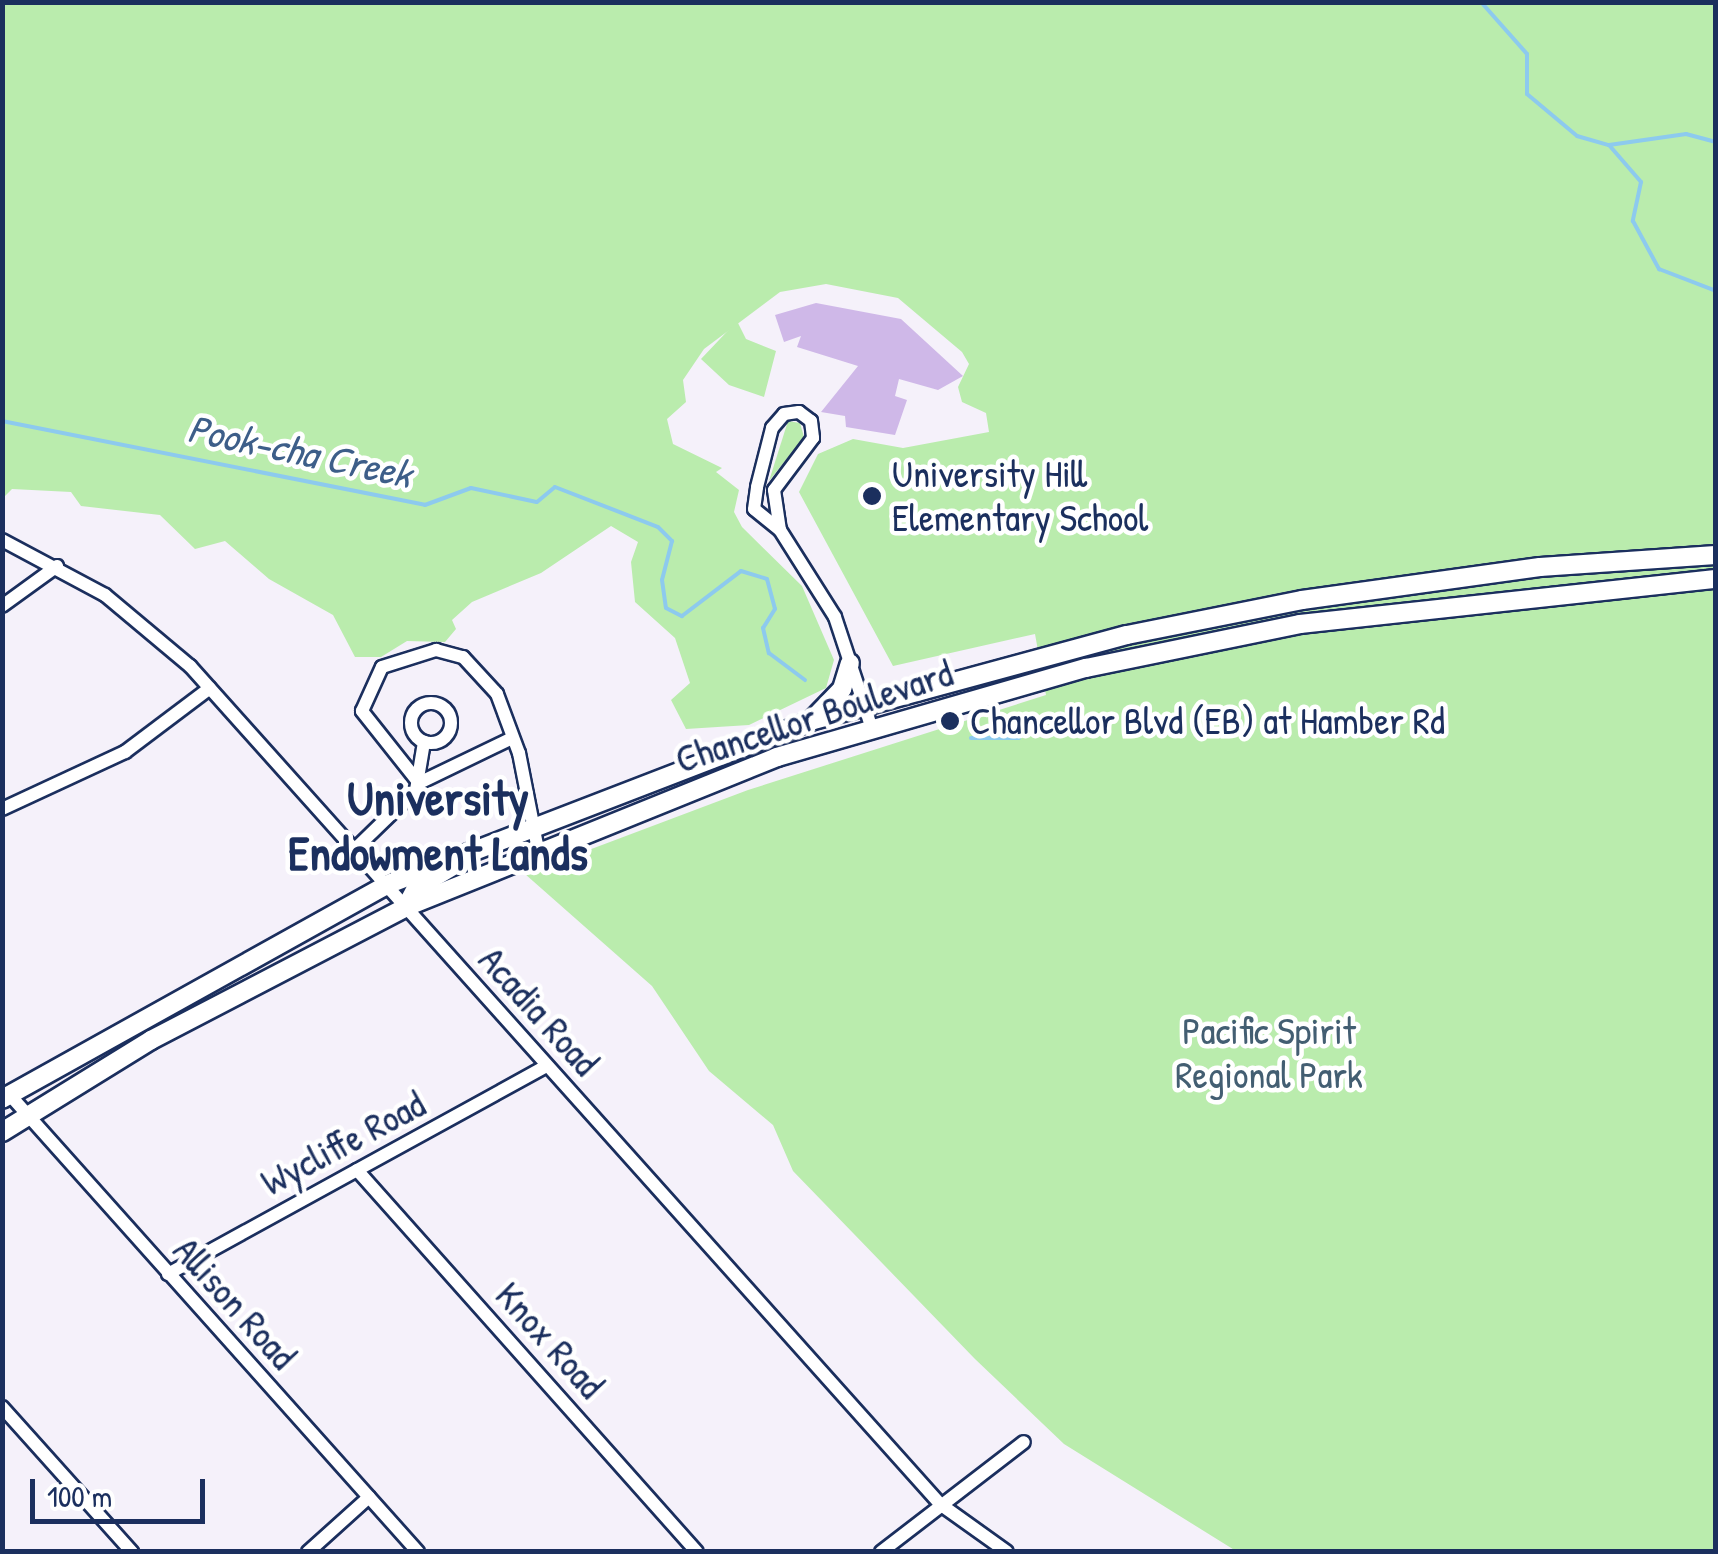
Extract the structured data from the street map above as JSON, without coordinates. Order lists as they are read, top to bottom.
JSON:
{
  "streets": {
    "main road": ["Chancellor Boulevard"],
    "street": [
      "Acadia Road",
      "Wycliffe Road",
      "Allison Road",
      "Knox Road"
    ]
  },
  "crossings": [
    ["Chancellor Boulevard", "Acadia Road"],
    ["Chancellor Boulevard", "Allison Road"],
    ["Acadia Road", "Wycliffe Road"],
    ["Wycliffe Road", "Allison Road"],
    ["Wycliffe Road", "Knox Road"]
  ],
  "districts": ["University Endowment Lands"],
  "water": ["Pook-cha Creek"],
  "parks": ["Pacific Spirit Regional Park"],
  "places": ["University Hill Elementary School", "Chancellor Blvd (EB) at Hamber Rd"],
  "scale_bar": "100 m"
}
